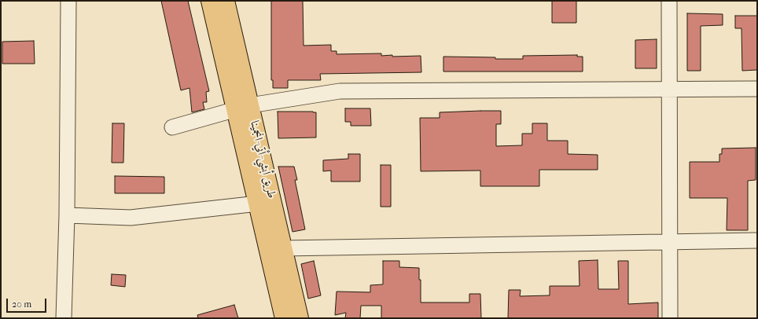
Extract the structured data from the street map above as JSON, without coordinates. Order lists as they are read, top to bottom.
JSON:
{
  "streets": {
    "highway": ["طريق أبشي-أتي-انجمينا"]
  },
  "scale_bar": "20 m"
}
